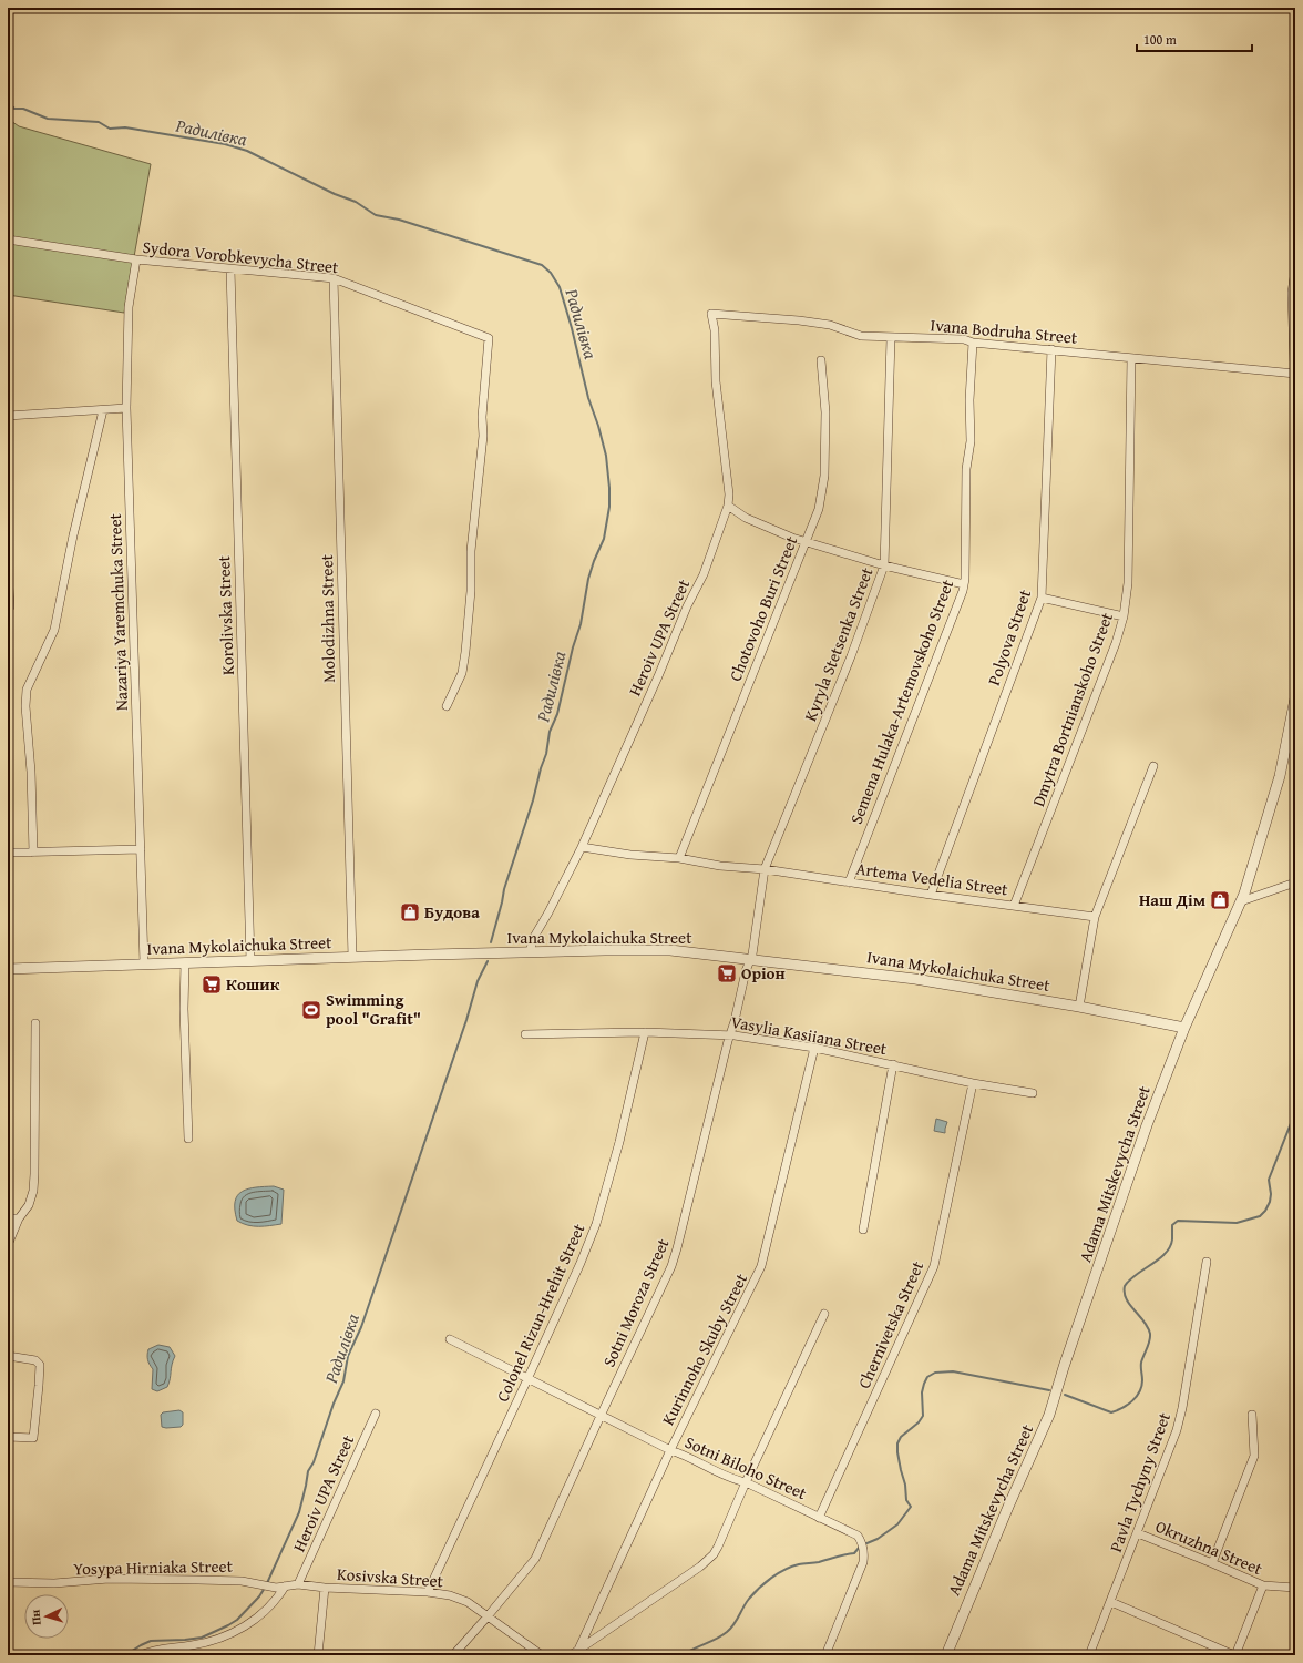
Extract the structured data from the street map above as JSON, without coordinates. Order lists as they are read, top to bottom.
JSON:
{
  "streets": {
    "street": [
      "Sydora Vorobkevycha Street",
      "Ivana Bodruha Street",
      "Chotovoho Buri Street",
      "Nazariya Yaremchuka Street",
      "Korolivska Street",
      "Molodizhna Street",
      "Heroiv UPA Street",
      "Polyova Street",
      "Kyryla Stetsenka Street",
      "Semena Hulaka-Artemovskoho Street",
      "Dmytra Bortnianskoho Street",
      "Artema Vedelia Street",
      "Ivana Mykolaichuka Street",
      "Vasylia Kasiiana Street",
      "Adama Mitskevycha Street",
      "Sotni Moroza Street",
      "Colonel Rizun-Hrehit Street",
      "Chernivetska Street",
      "Kurinnoho Skuby Street",
      "Sotni Biloho Street",
      "Pavla Tychyny Street",
      "Okruzhna Street",
      "Yosypa Hirniaka Street",
      "Kosivska Street"
    ]
  },
  "crossings": [
    ["Sydora Vorobkevycha Street", "Nazariya Yaremchuka Street"],
    ["Sydora Vorobkevycha Street", "Korolivska Street"],
    ["Sydora Vorobkevycha Street", "Molodizhna Street"],
    ["Ivana Bodruha Street", "Heroiv UPA Street"],
    ["Ivana Bodruha Street", "Polyova Street"],
    ["Ivana Bodruha Street", "Kyryla Stetsenka Street"],
    ["Ivana Bodruha Street", "Semena Hulaka-Artemovskoho Street"],
    ["Ivana Bodruha Street", "Dmytra Bortnianskoho Street"],
    ["Chotovoho Buri Street", "Artema Vedelia Street"],
    ["Nazariya Yaremchuka Street", "Ivana Mykolaichuka Street"],
    ["Korolivska Street", "Ivana Mykolaichuka Street"],
    ["Molodizhna Street", "Ivana Mykolaichuka Street"],
    ["Heroiv UPA Street", "Artema Vedelia Street"],
    ["Heroiv UPA Street", "Ivana Mykolaichuka Street"],
    ["Heroiv UPA Street", "Yosypa Hirniaka Street"],
    ["Heroiv UPA Street", "Kosivska Street"],
    ["Polyova Street", "Artema Vedelia Street"],
    ["Kyryla Stetsenka Street", "Artema Vedelia Street"],
    ["Kyryla Stetsenka Street", "Sotni Moroza Street"],
    ["Semena Hulaka-Artemovskoho Street", "Artema Vedelia Street"],
    ["Dmytra Bortnianskoho Street", "Artema Vedelia Street"],
    ["Artema Vedelia Street", "Sotni Moroza Street"],
    ["Ivana Mykolaichuka Street", "Adama Mitskevycha Street"],
    ["Ivana Mykolaichuka Street", "Sotni Moroza Street"],
    ["Vasylia Kasiiana Street", "Sotni Moroza Street"],
    ["Vasylia Kasiiana Street", "Colonel Rizun-Hrehit Street"],
    ["Vasylia Kasiiana Street", "Chernivetska Street"],
    ["Vasylia Kasiiana Street", "Kurinnoho Skuby Street"],
    ["Sotni Moroza Street", "Sotni Biloho Street"],
    ["Sotni Moroza Street", "Kosivska Street"],
    ["Colonel Rizun-Hrehit Street", "Sotni Biloho Street"],
    ["Colonel Rizun-Hrehit Street", "Kosivska Street"],
    ["Chernivetska Street", "Sotni Biloho Street"],
    ["Kurinnoho Skuby Street", "Sotni Biloho Street"],
    ["Pavla Tychyny Street", "Okruzhna Street"],
    ["Yosypa Hirniaka Street", "Kosivska Street"]
  ],
  "water": ["Радилівка"],
  "places": {
    "shop": ["Наш Дім", "Будова"],
    "supermarket": ["Оріон", "Кошик"],
    "sports": ["Swimming pool \"Grafit\""]
  },
  "scale_bar": "100 m",
  "north": "left"
}
